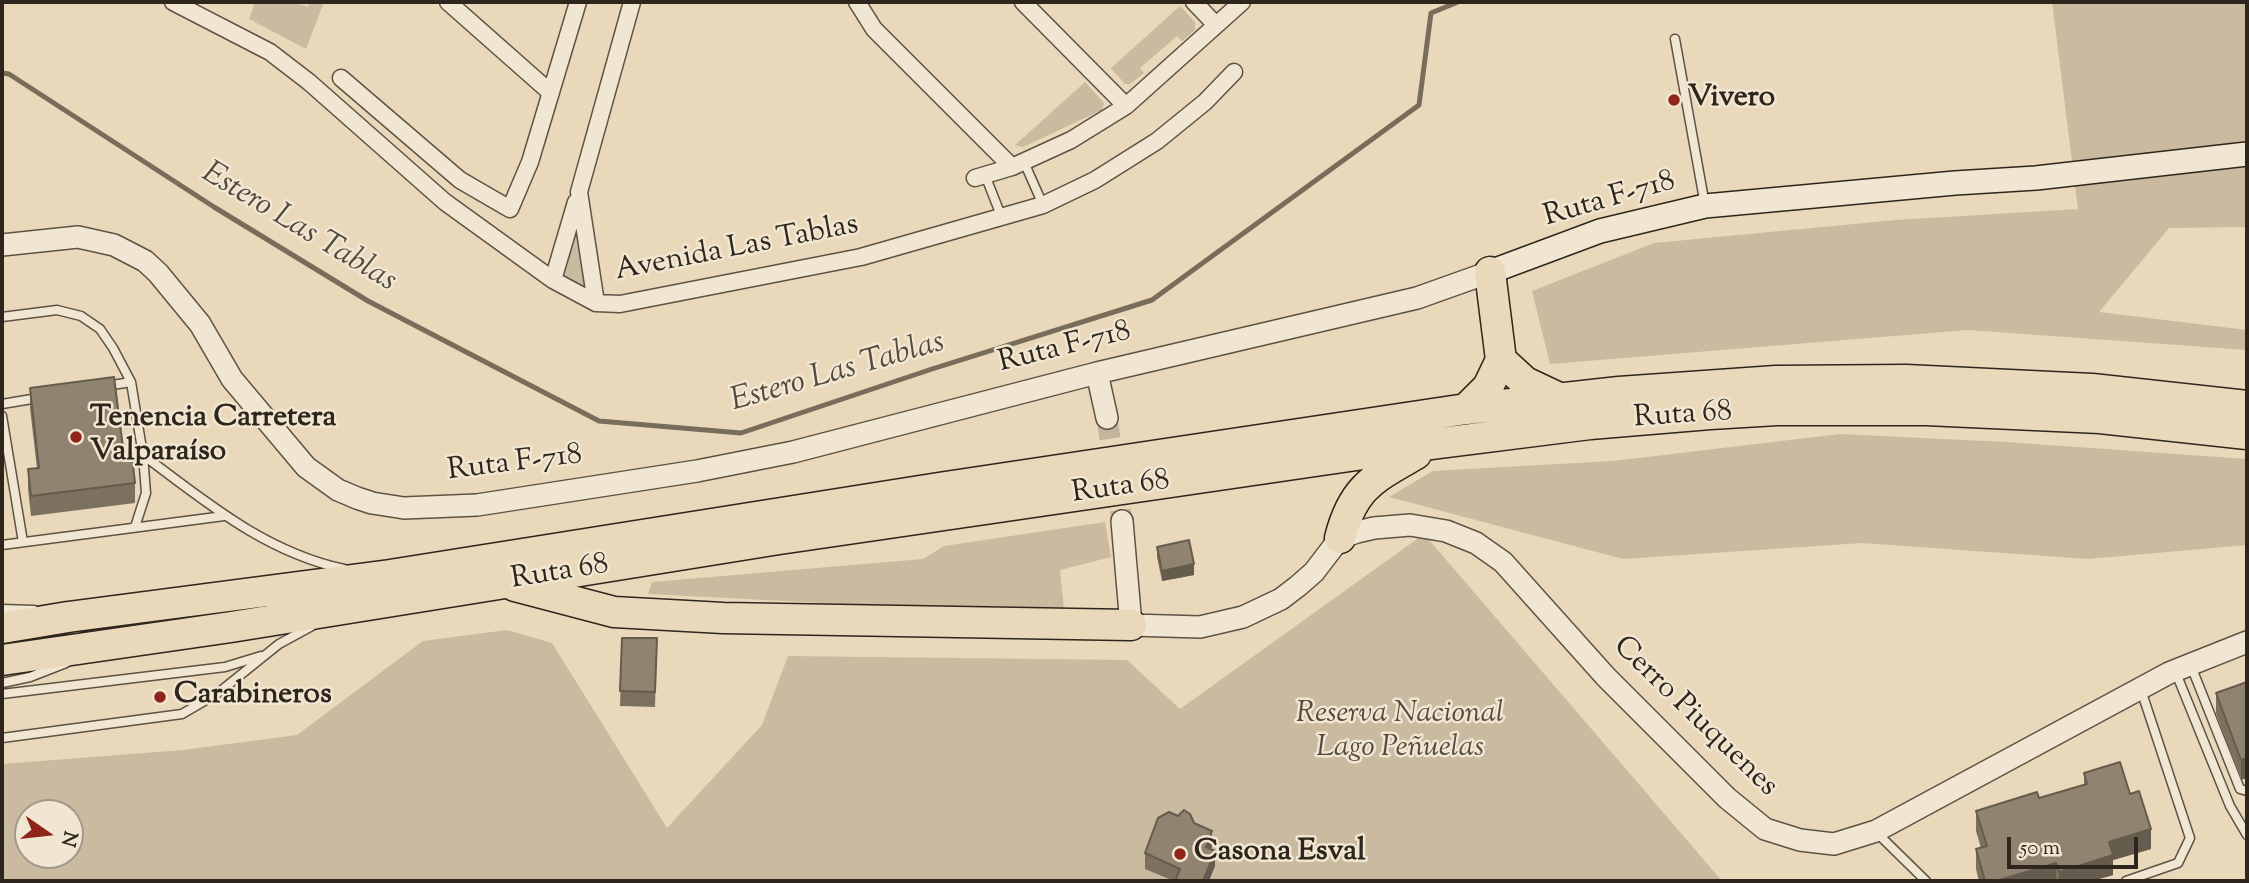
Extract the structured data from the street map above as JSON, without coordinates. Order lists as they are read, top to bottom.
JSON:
{
  "streets": {
    "highway": ["Ruta 68"],
    "main road": ["Ruta F-718"],
    "street": ["Avenida Las Tablas", "Cerro Piuquenes"]
  },
  "water": ["Estero Las Tablas"],
  "parks": ["Reserva Nacional Lago Peñuelas"],
  "places": [
    "Vivero",
    "Tenencia Carretera Valparaíso",
    "Carabineros",
    "Casona Esval"
  ],
  "scale_bar": "50 m",
  "north": "right"
}
